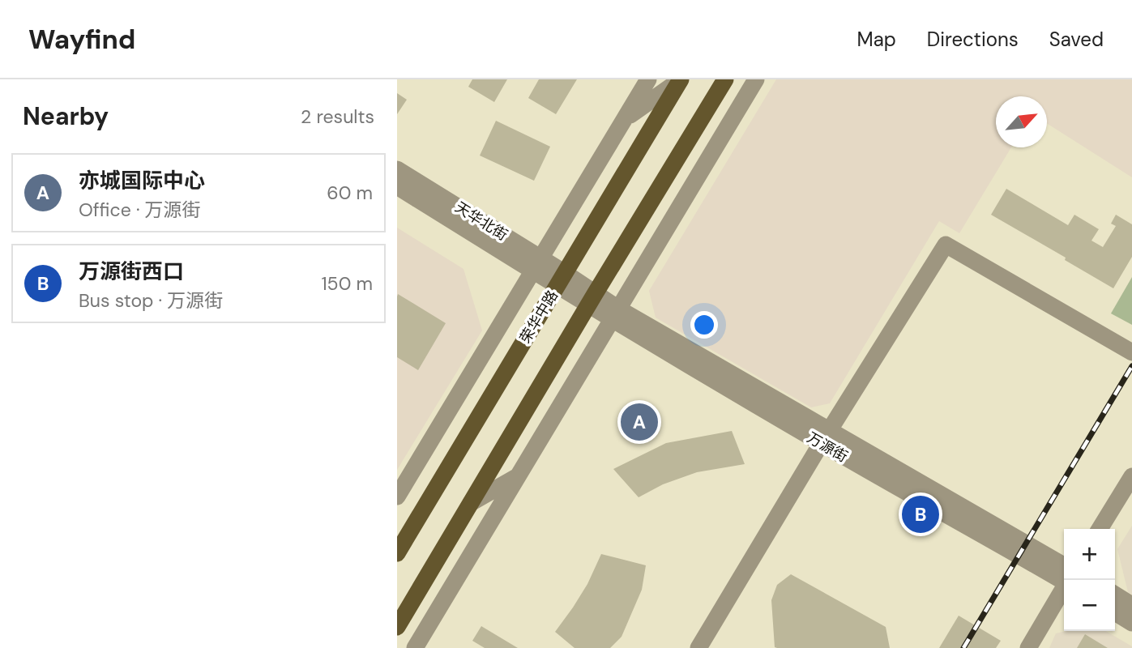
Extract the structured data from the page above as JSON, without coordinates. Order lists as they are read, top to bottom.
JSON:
{
  "streets": {
    "main road": ["荣华中路"],
    "street": ["天华北街", "万源街"]
  },
  "crossings": [
    ["天华北街", "荣华中路"],
    ["天华北街", "万源街"]
  ],
  "north": "top right",
  "page": {
    "header": "Wayfind",
    "nav": ["Map", "Directions", "Saved"],
    "heading": ["Nearby", "2 results"],
    "list": [
      {
        "mark": "A",
        "name": "亦城国际中心",
        "note": "Office · 万源街",
        "value": "60 m"
      },
      {
        "mark": "B",
        "name": "万源街西口",
        "note": "Bus stop · 万源街",
        "value": "150 m"
      }
    ],
    "pins": ["A", "B"],
    "map_buttons": ["+", "−"]
  }
}
